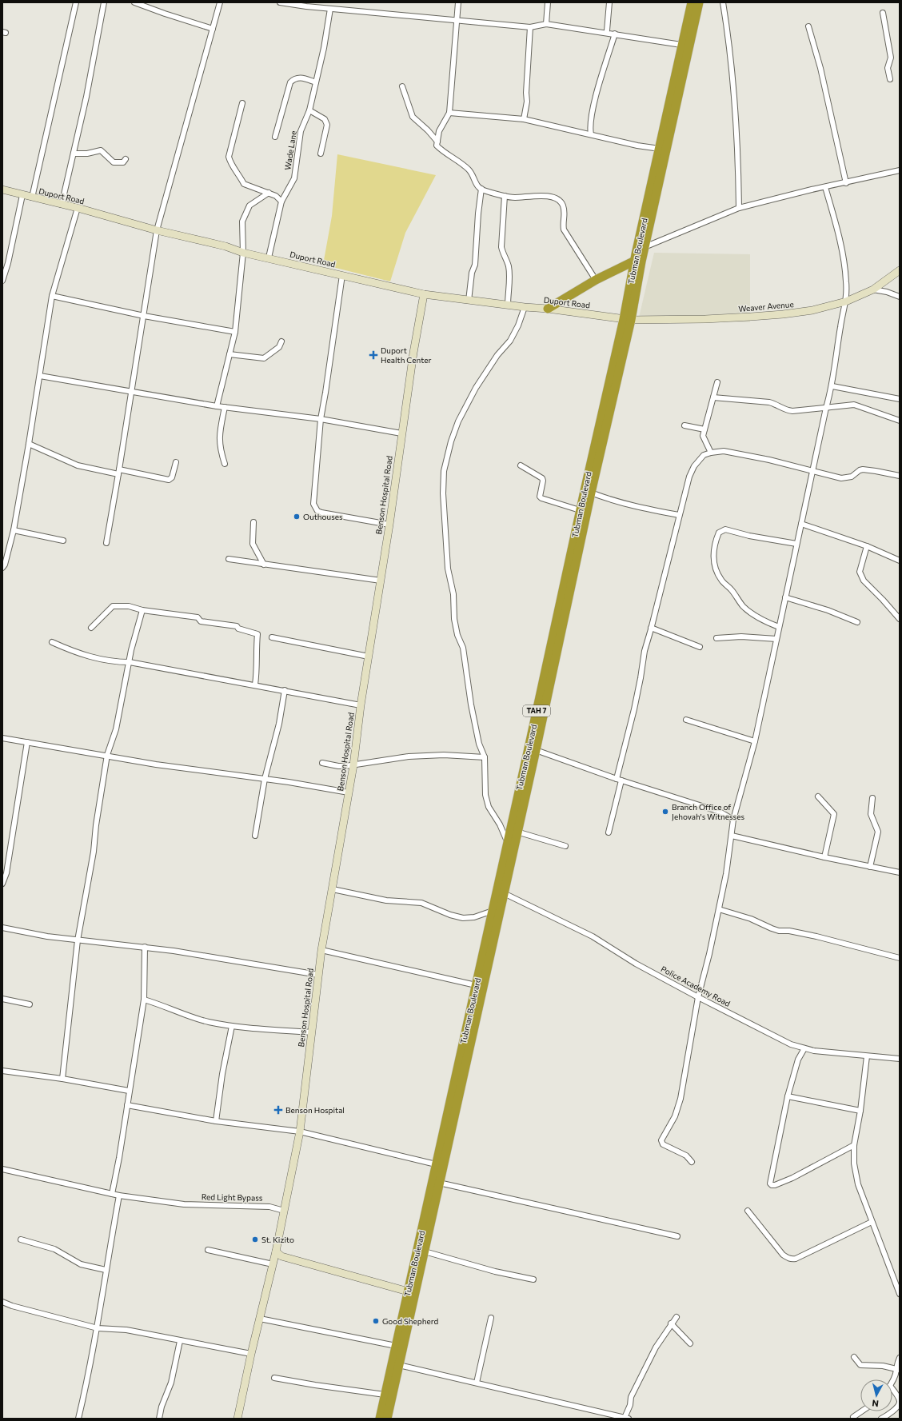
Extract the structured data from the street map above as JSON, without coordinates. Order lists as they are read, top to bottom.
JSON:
{
  "streets": {
    "highway": ["Tubman Boulevard", "TAH 7"],
    "street": [
      "Wade Lane",
      "Duport Road",
      "Weaver Avenue",
      "Benson Hospital Road",
      "Police Academy Road",
      "Red Light Bypass"
    ]
  },
  "crossings": [
    ["Wade Lane", "Duport Road"],
    ["Duport Road", "Tubman Boulevard"],
    ["Duport Road", "Weaver Avenue"],
    ["Duport Road", "Benson Hospital Road"],
    ["Tubman Boulevard", "Weaver Avenue"],
    ["Tubman Boulevard", "Police Academy Road"],
    ["Benson Hospital Road", "Red Light Bypass"]
  ],
  "places": {
    "health": ["Duport Health Center", "Benson Hospital"],
    "other": [
      "Outhouses",
      "Branch Office of Jehovah's Witnesses",
      "St. Kizito",
      "Good Shepherd"
    ]
  },
  "north": "bottom"
}
